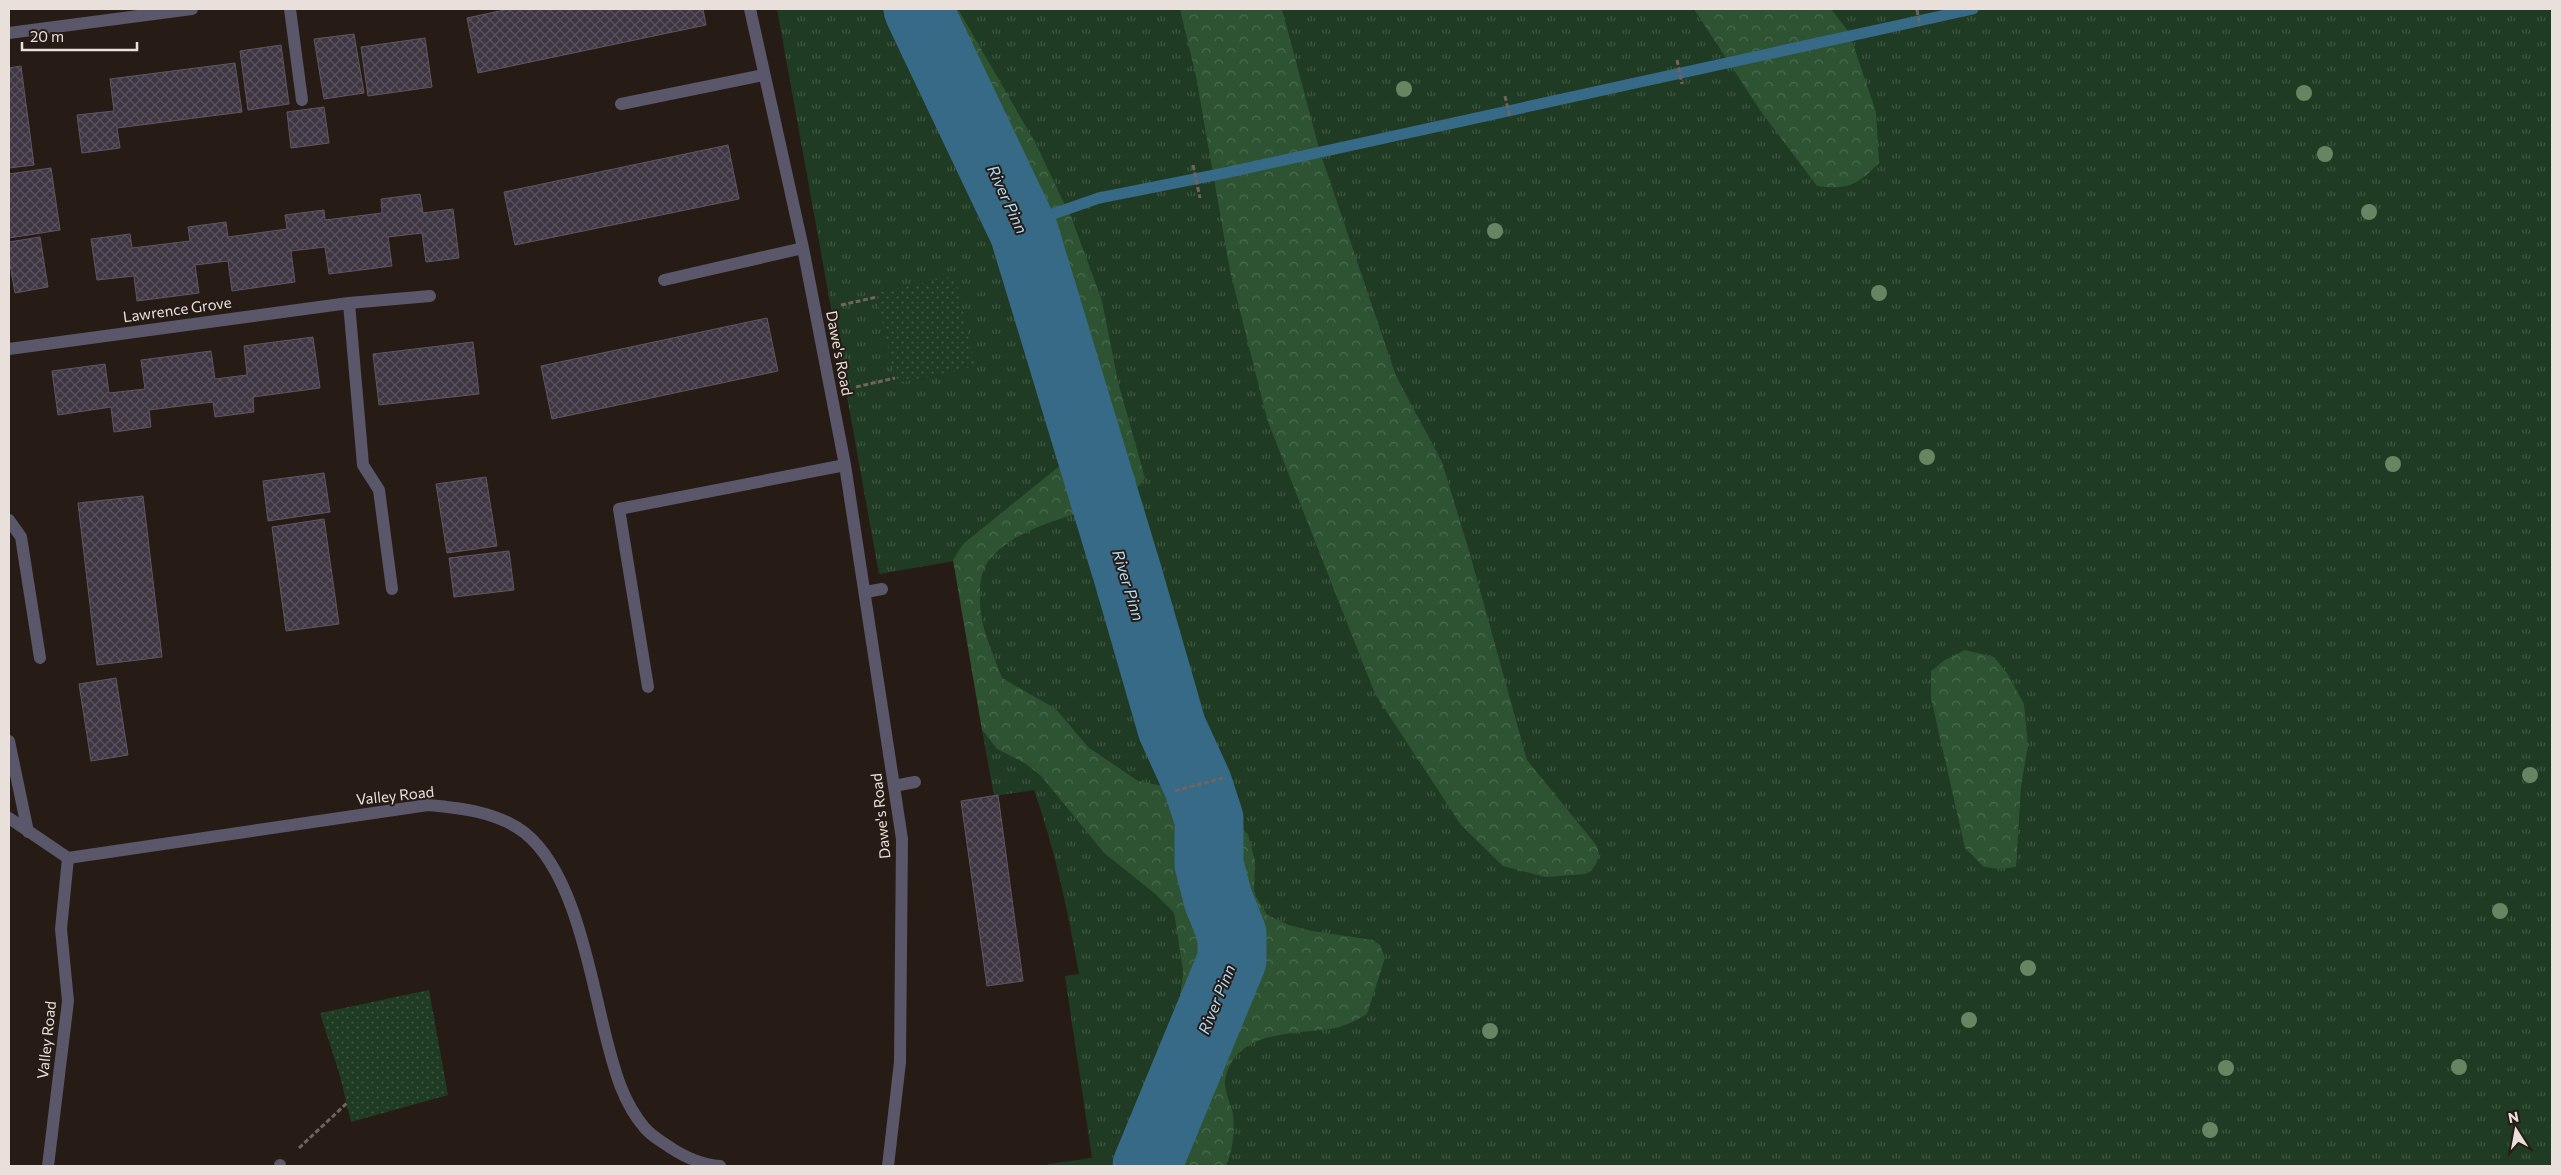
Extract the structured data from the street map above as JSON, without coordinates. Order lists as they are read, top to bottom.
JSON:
{
  "streets": {
    "street": ["Lawrence Grove", "Dawe's Road", "Valley Road"]
  },
  "water": ["River Pinn"],
  "scale_bar": "20 m",
  "north": "top"
}
